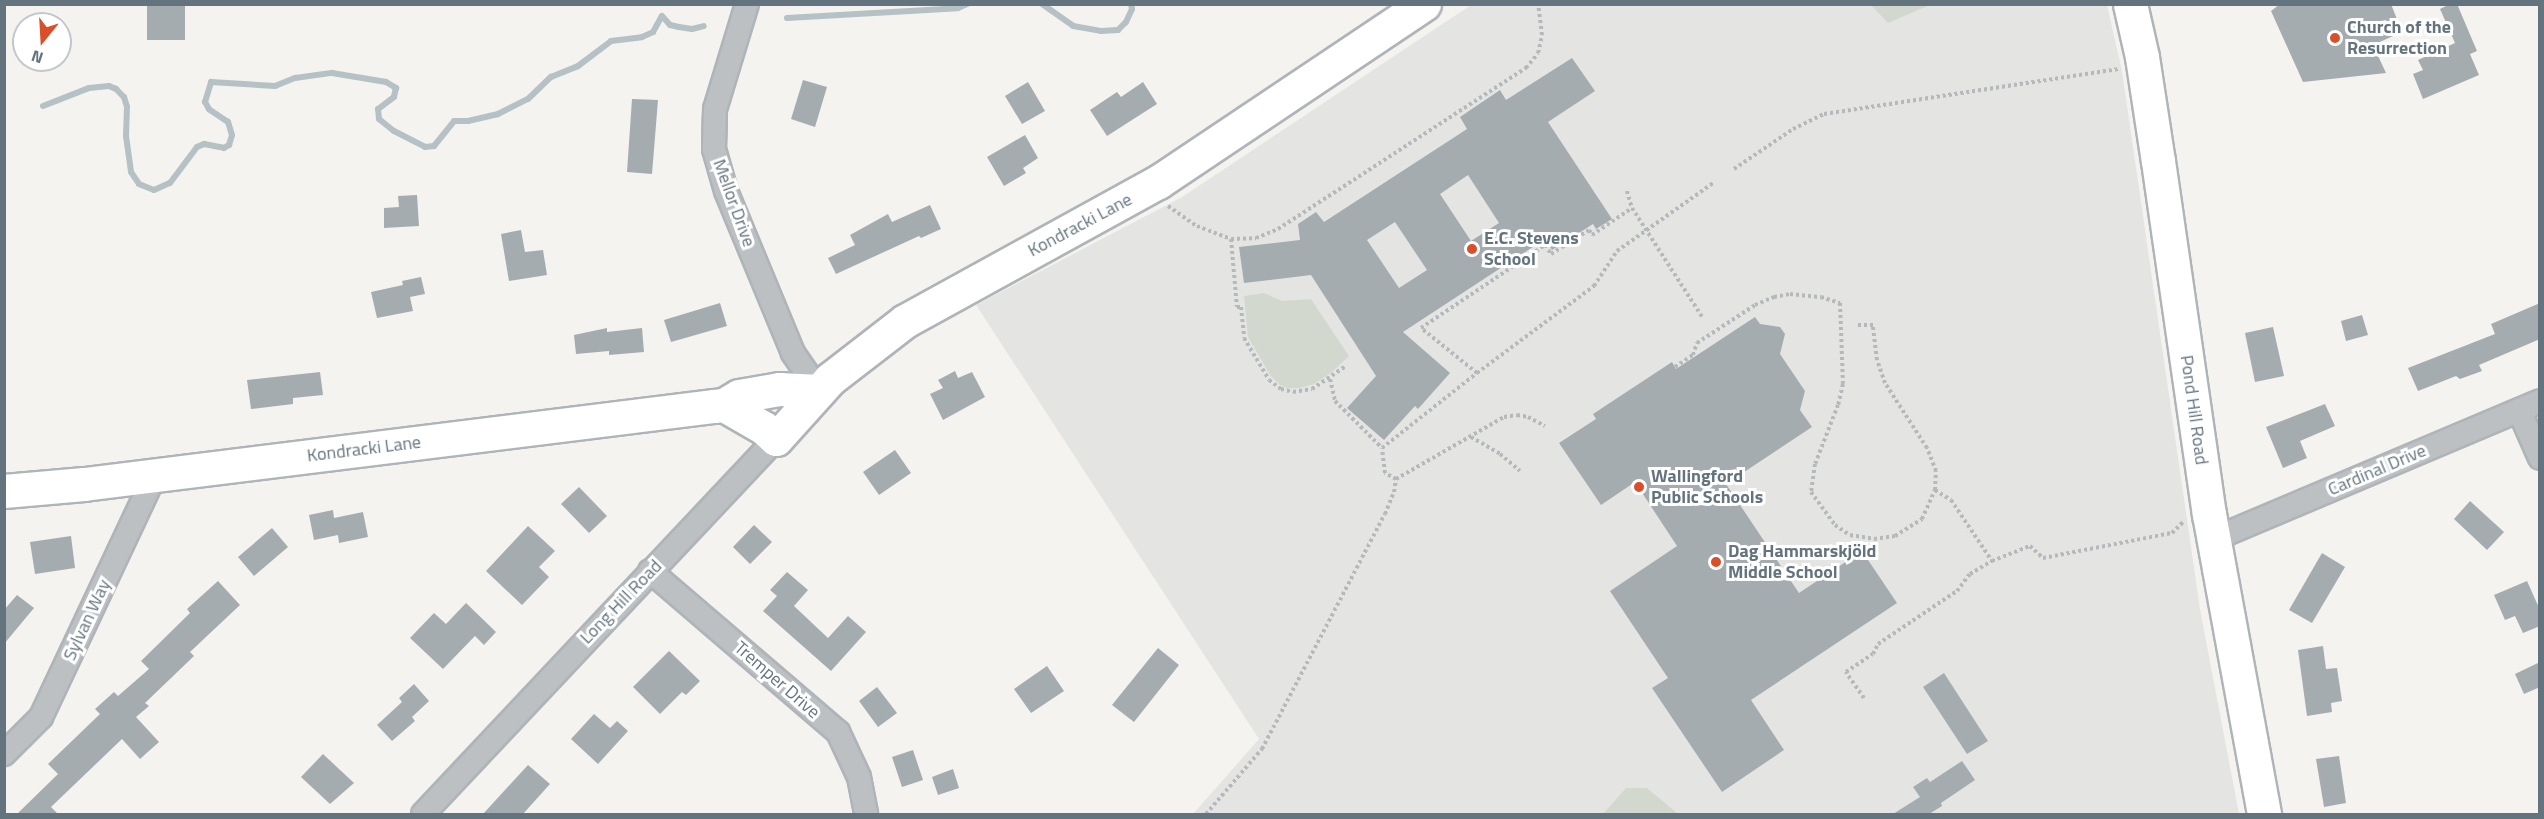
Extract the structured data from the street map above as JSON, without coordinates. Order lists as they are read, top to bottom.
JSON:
{
  "streets": {
    "main road": ["Kondracki Lane", "Pond Hill Road", "Long Hill Road"],
    "street": [
      "Mellor Drive",
      "Cardinal Drive",
      "Sylvan Way",
      "Tremper Drive"
    ]
  },
  "crossings": [
    ["Mellor Drive", "Kondracki Lane"],
    ["Mellor Drive", "Long Hill Road"],
    ["Kondracki Lane", "Long Hill Road"],
    ["Kondracki Lane", "Sylvan Way"],
    ["Pond Hill Road", "Cardinal Drive"],
    ["Long Hill Road", "Tremper Drive"]
  ],
  "places": [
    "Church of the Resurrection",
    "E.C. Stevens School",
    "Wallingford Public Schools",
    "Dag Hammarskjöld Middle School"
  ],
  "north": "bottom"
}
